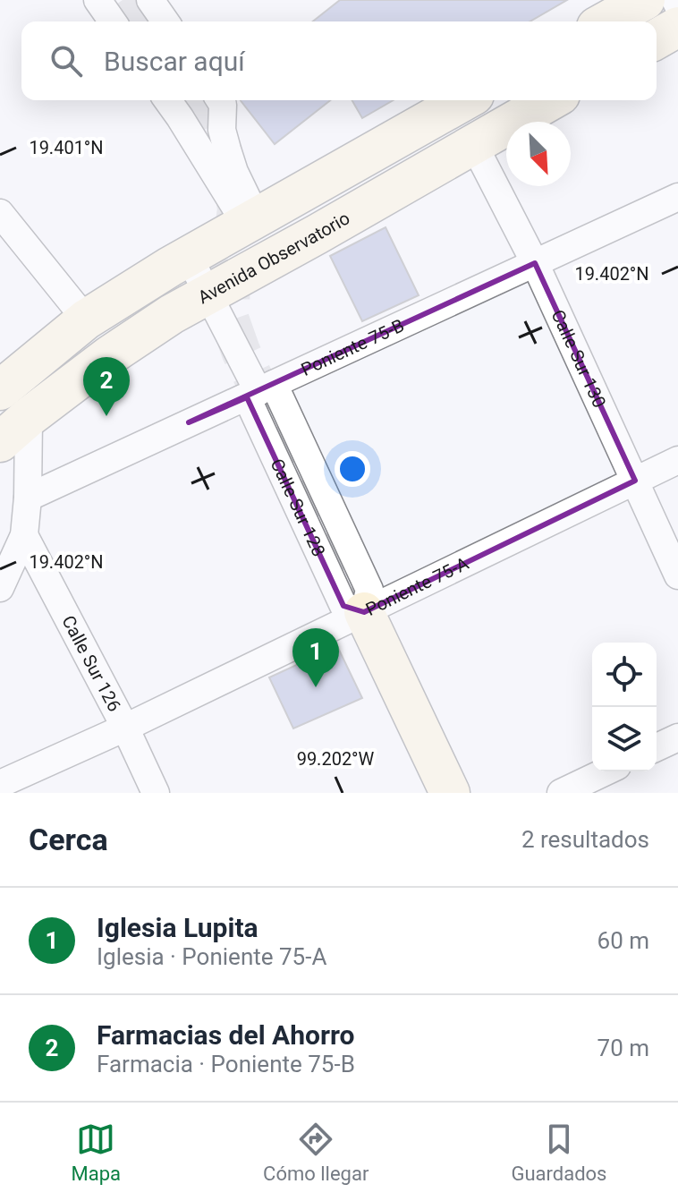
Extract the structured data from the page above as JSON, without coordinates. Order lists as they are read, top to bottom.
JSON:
{
  "streets": {
    "main road": ["Avenida Observatorio", "Calle Sur 128"],
    "street": [
      "Poniente 75-B",
      "Calle Sur 130",
      "Poniente 75-A",
      "Calle Sur 126"
    ]
  },
  "crossings": [
    ["Avenida Observatorio", "Calle Sur 130"],
    ["Avenida Observatorio", "Calle Sur 128"],
    ["Poniente 75-B", "Calle Sur 130"],
    ["Poniente 75-B", "Calle Sur 128"],
    ["Calle Sur 130", "Poniente 75-A"],
    ["Calle Sur 128", "Poniente 75-A"],
    ["Poniente 75-A", "Calle Sur 126"]
  ],
  "north": "bottom right",
  "page": {
    "search": "Buscar aquí",
    "pins": ["2", "1"],
    "heading": ["Cerca", "2 resultados"],
    "list": [
      {
        "mark": "1",
        "name": "Iglesia Lupita",
        "note": "Iglesia · Poniente 75-A",
        "value": "60 m"
      },
      {
        "mark": "2",
        "name": "Farmacias del Ahorro",
        "note": "Farmacia · Poniente 75-B",
        "value": "70 m"
      }
    ],
    "nav": ["Mapa", "Cómo llegar", "Guardados"]
  },
  "coordinates": ["19.401°N", "19.402°N", "99.202°W"]
}
